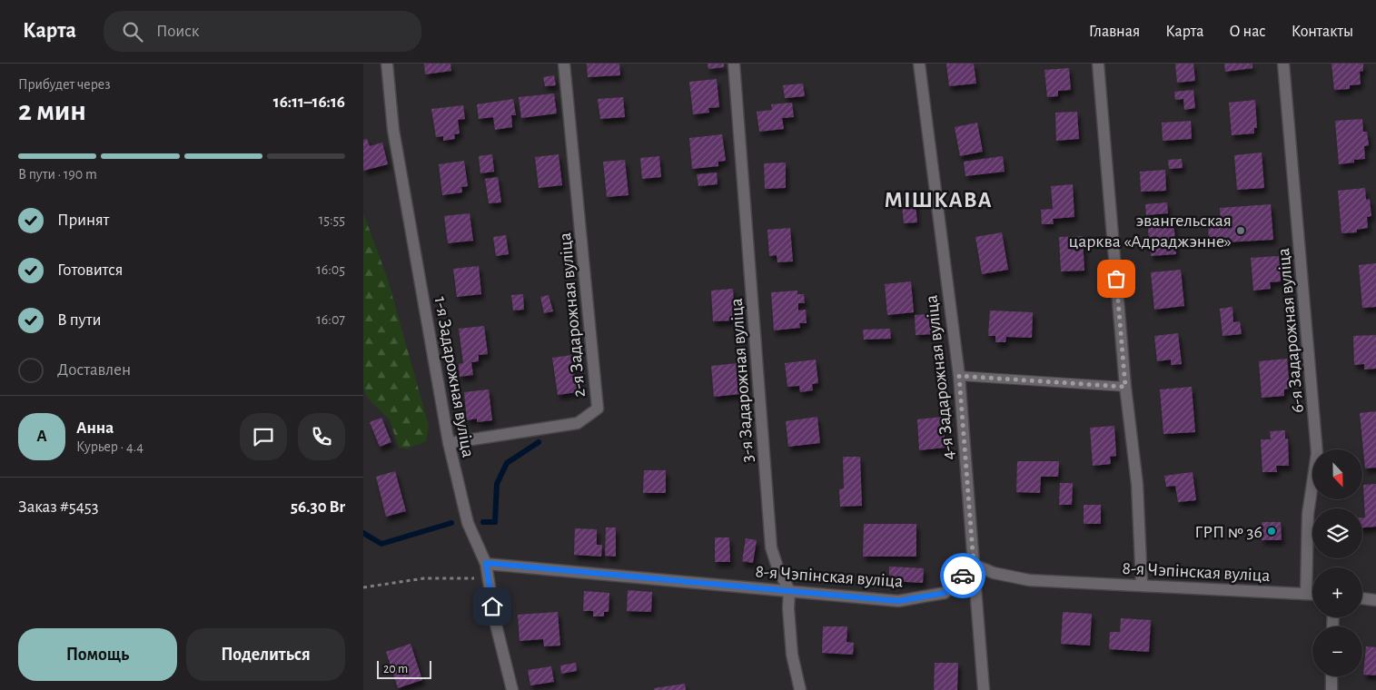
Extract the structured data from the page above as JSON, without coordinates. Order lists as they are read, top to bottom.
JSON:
{
  "streets": {
    "street": [
      "2-я Задарожная вуліца",
      "6-я Задарожная вуліца",
      "1-я Задарожная вуліца",
      "4-я Задарожная вуліца",
      "3-я Задарожная вуліца",
      "8-я Чэпінская вуліца"
    ]
  },
  "crossings": [
    ["2-я Задарожная вуліца", "1-я Задарожная вуліца"],
    ["6-я Задарожная вуліца", "8-я Чэпінская вуліца"],
    ["1-я Задарожная вуліца", "8-я Чэпінская вуліца"],
    ["4-я Задарожная вуліца", "8-я Чэпінская вуліца"],
    ["3-я Задарожная вуліца", "8-я Чэпінская вуліца"]
  ],
  "districts": ["МІШКАВА"],
  "places": ["эвангельская царква «Адраджэнне»", "ГРП № 36"],
  "scale_bar": "20 m",
  "north": "bottom",
  "page": {
    "header": "Карта",
    "search": "Поиск",
    "nav": [
      "Главная",
      "Карта",
      "О нас",
      "Контакты"
    ],
    "heading": ["2 мин", "Прибудет через", "16:11–16:16"],
    "panel": [
      "Анна",
      "Курьер · 4.4",
      "Заказ #5453",
      "56.30 Br"
    ],
    "bar": "В пути · 190 m",
    "list": [
      ["Принят", "15:55"],
      ["Готовится", "16:05"],
      ["В пути", "16:07"],
      "Доставлен"
    ],
    "round": "А",
    "map_buttons": ["+", "−"],
    "buttons": ["Помощь", "Поделиться"],
    "scale": "20 m"
  }
}
